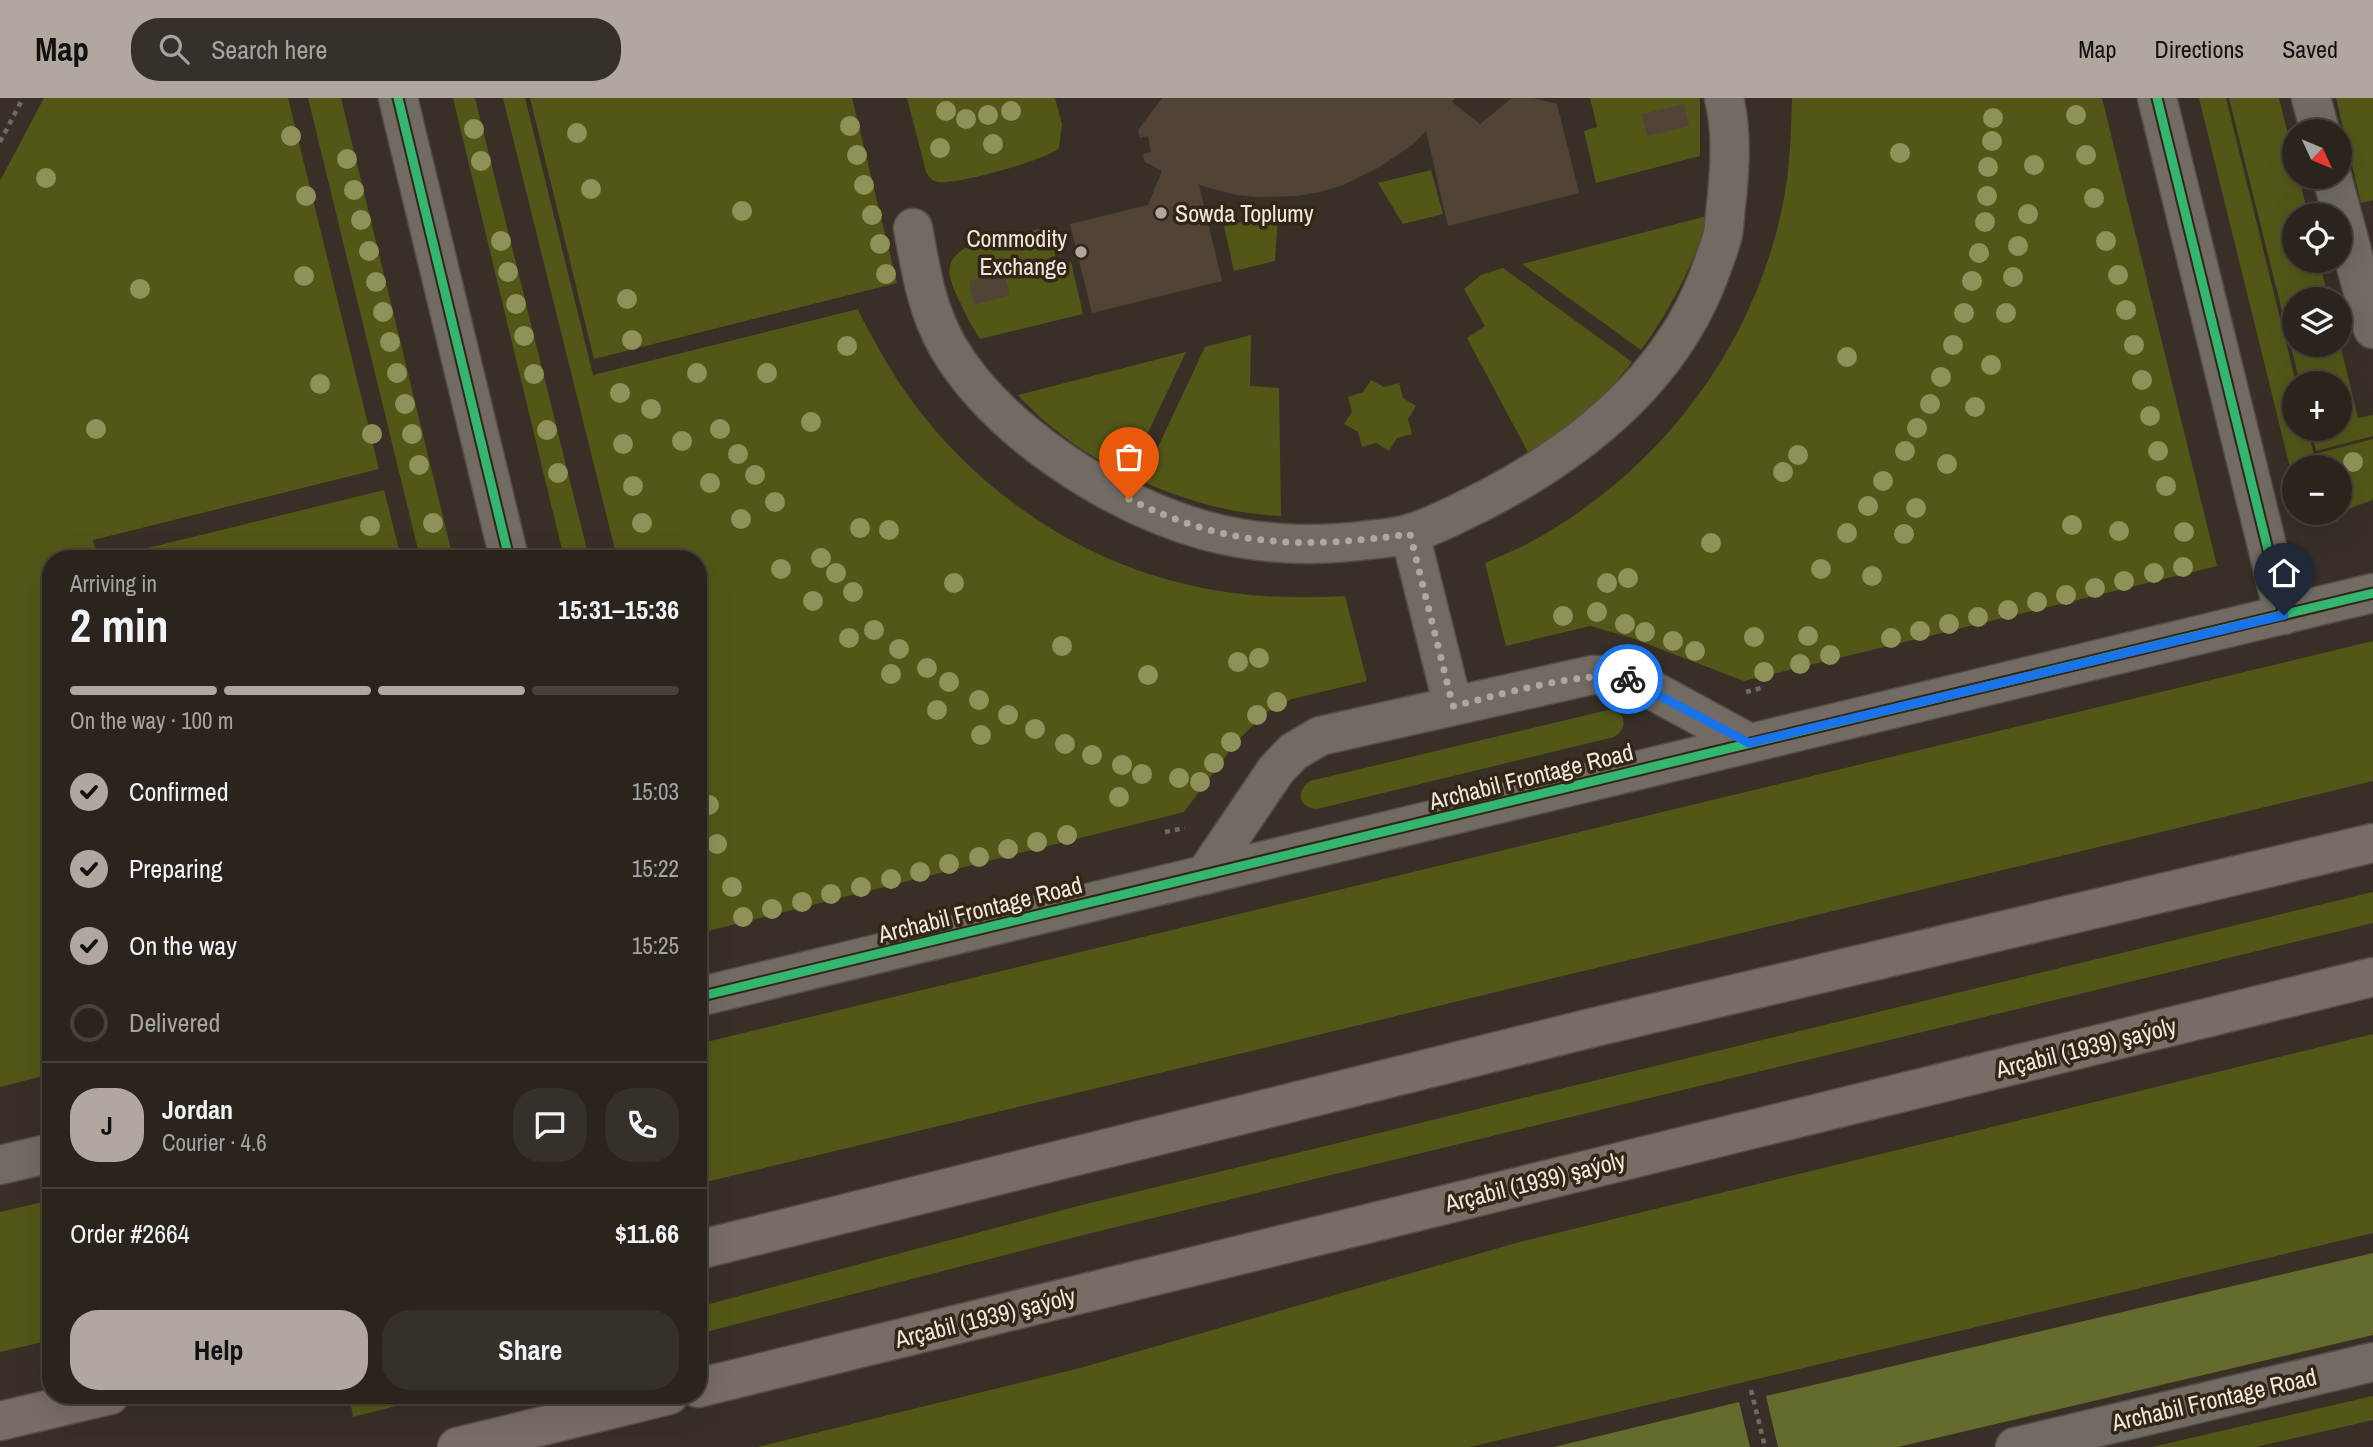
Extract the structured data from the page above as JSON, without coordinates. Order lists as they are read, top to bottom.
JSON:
{
  "streets": {
    "main road": ["Arçabil (1939) şaýoly"],
    "street": ["Archabil Frontage Road"]
  },
  "places": ["Sowda Toplumy", "Commodity Exchange"],
  "north": "bottom right",
  "page": {
    "header": "Map",
    "search": "Search here",
    "nav": ["Map", "Directions", "Saved"],
    "map_buttons": ["+", "−"],
    "heading": ["2 min", "Arriving in", "15:31–15:36"],
    "panel": [
      "Jordan",
      "Courier · 4.6",
      "Order #2664",
      "$11.66"
    ],
    "bar": "On the way · 100 m",
    "list": [
      ["Confirmed", "15:03"],
      ["Preparing", "15:22"],
      ["On the way", "15:25"],
      "Delivered"
    ],
    "round": "J",
    "buttons": ["Help", "Share"]
  }
}
